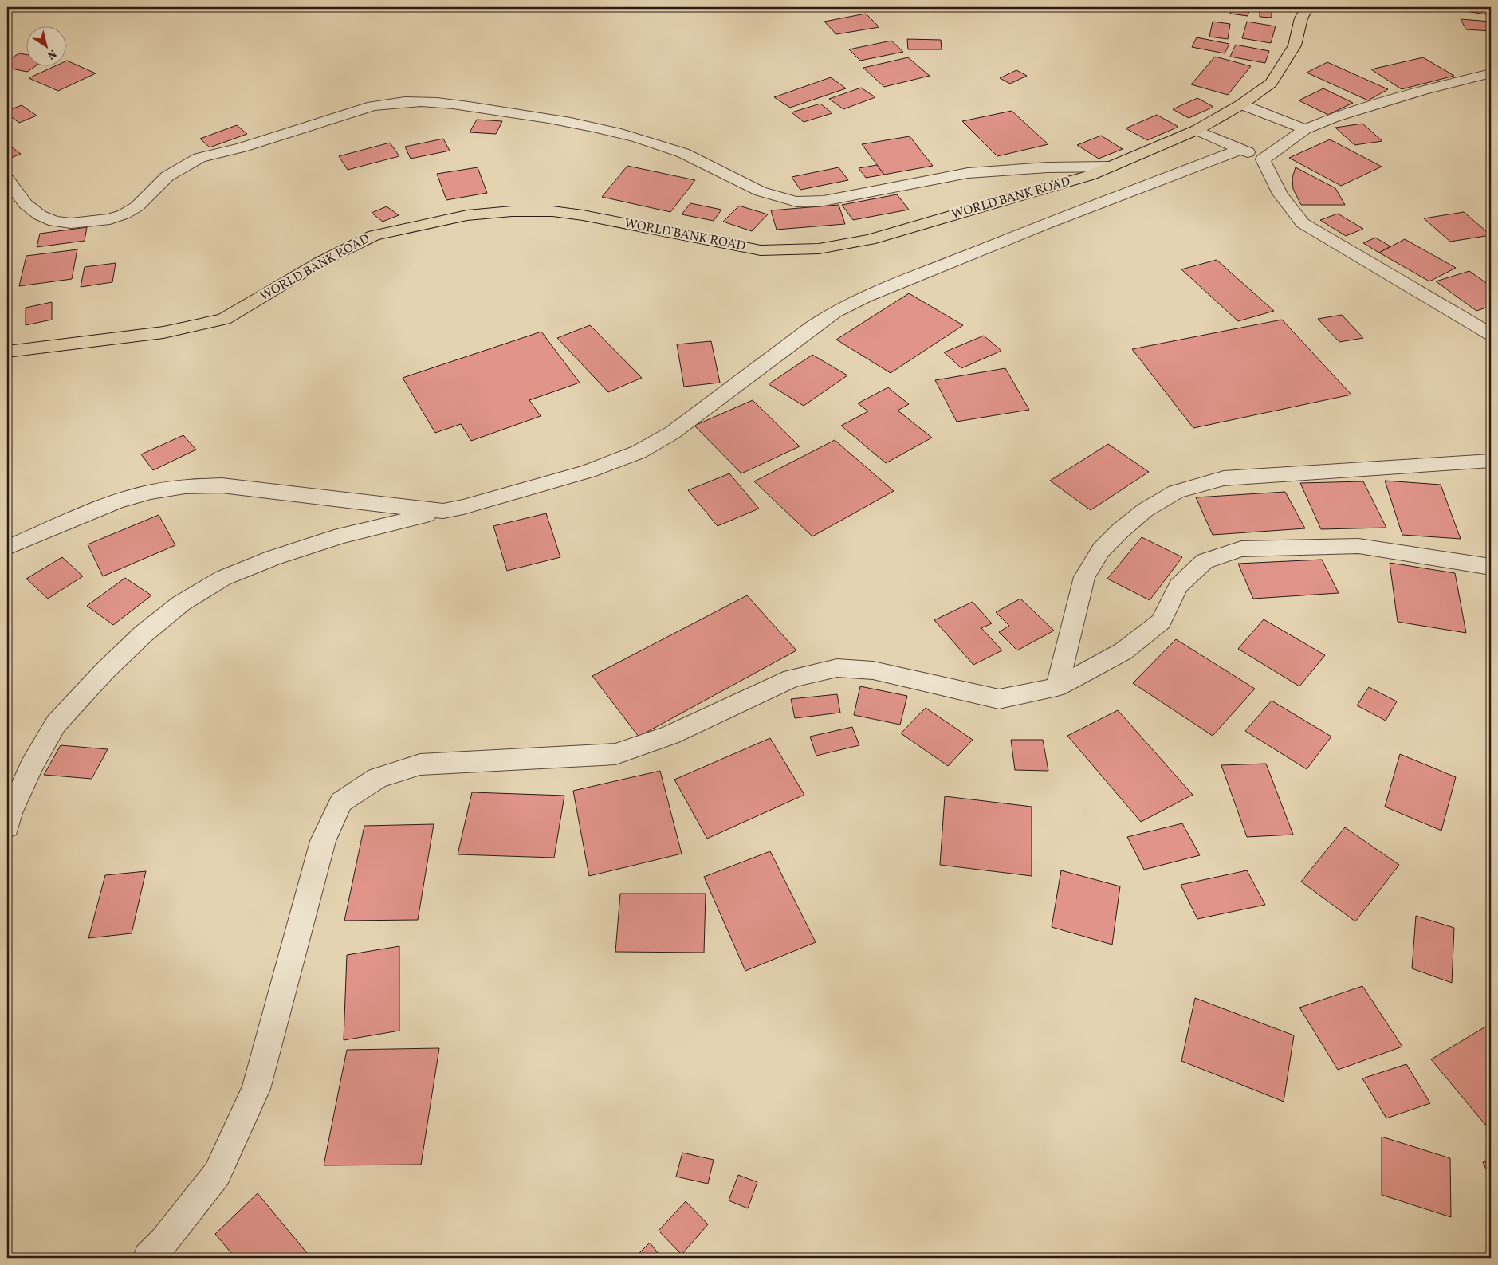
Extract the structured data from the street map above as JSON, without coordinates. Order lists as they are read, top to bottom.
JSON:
{
  "streets": {
    "main road": ["WORLD BANK ROAD"]
  },
  "north": "bottom right"
}
